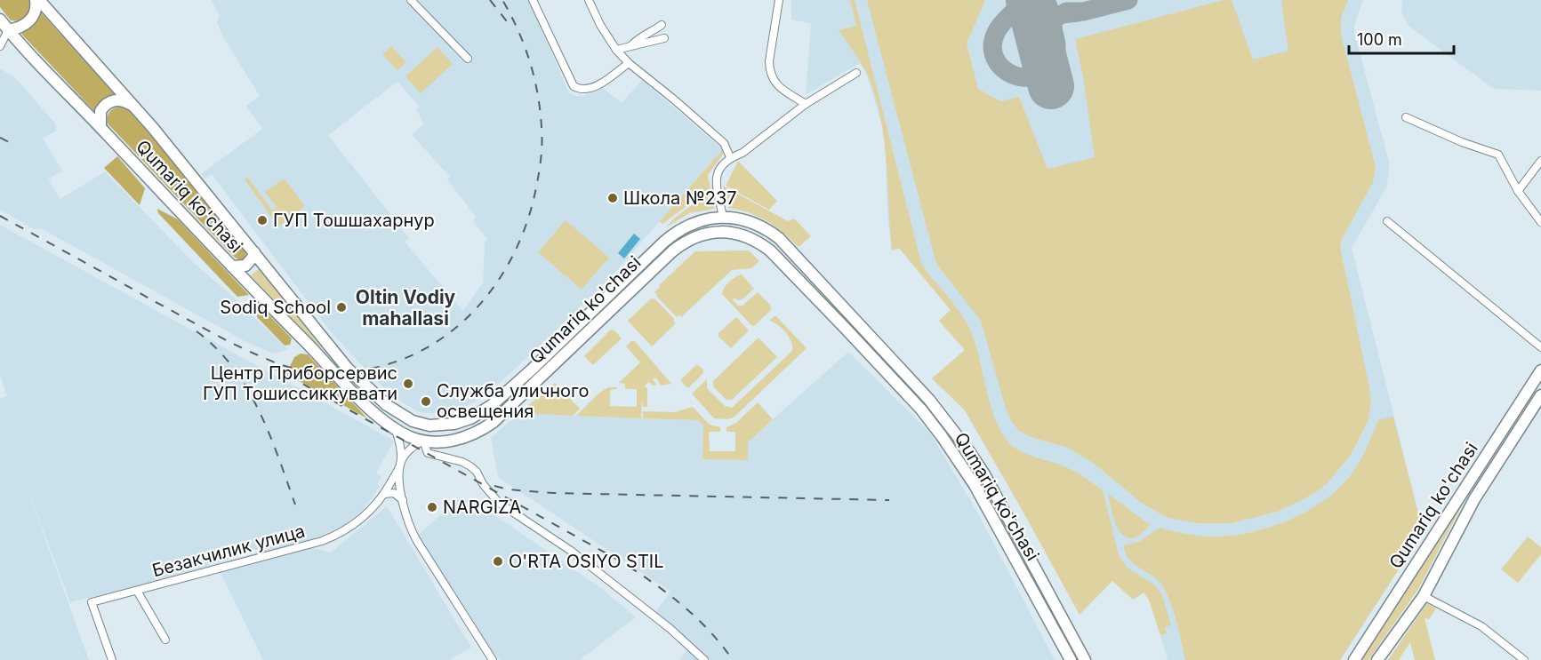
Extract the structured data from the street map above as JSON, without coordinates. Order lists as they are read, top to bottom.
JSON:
{
  "streets": {
    "main road": ["Qumariq ko'chasi"],
    "street": ["Безакчилик улица"]
  },
  "crossings": [
    ["Qumariq ko'chasi", "Безакчилик улица"]
  ],
  "districts": ["Oltin Vodiy mahallasi"],
  "places": [
    "Школа №237",
    "ГУП Тошшахарнур",
    "Sodiq School",
    "Центр Приборсервис ГУП Тошиссиккуввати",
    "Служба уличного освещения",
    "NARGIZA",
    "O'RTA OSIYO STIL"
  ],
  "scale_bar": "100 m"
}
